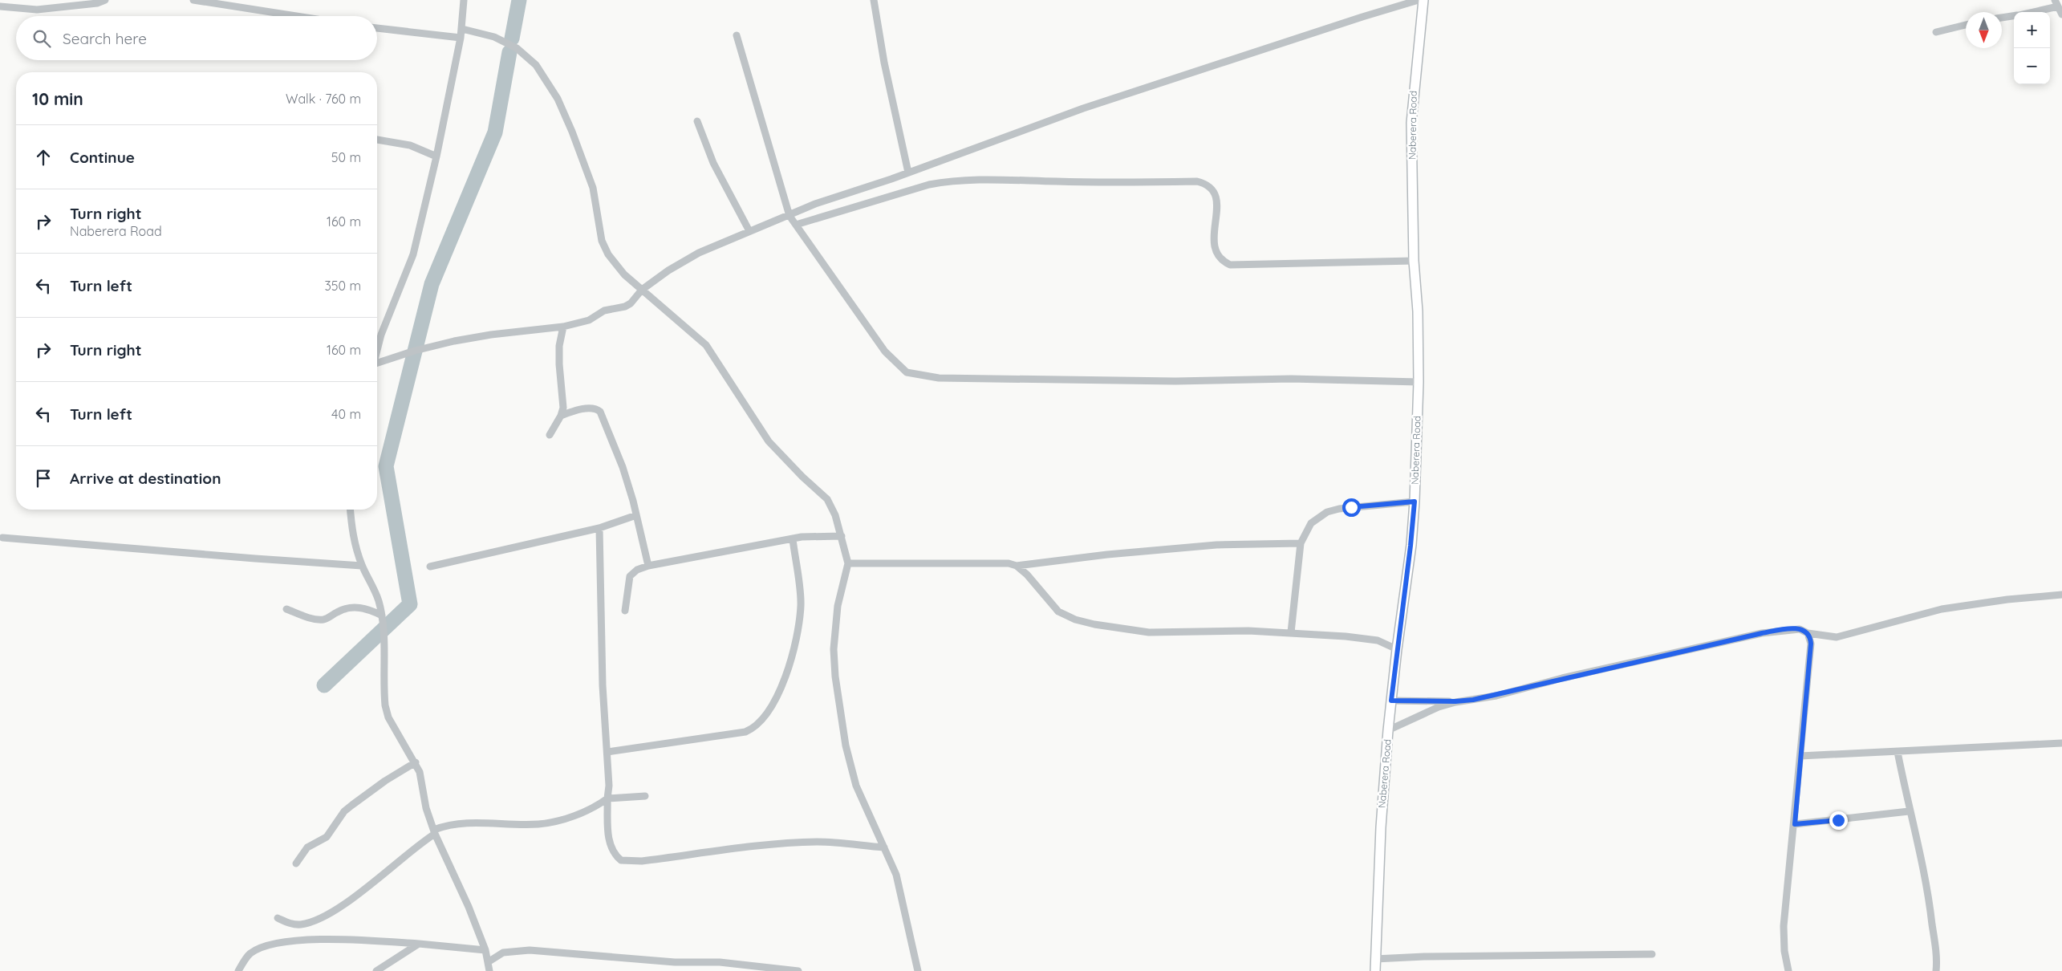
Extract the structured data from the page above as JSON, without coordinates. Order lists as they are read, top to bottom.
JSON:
{
  "streets": {
    "street": ["Naberera Road"]
  },
  "north": "bottom",
  "page": {
    "map_buttons": ["+", "−"],
    "search": "Search here",
    "heading": ["10 min", "Walk · 760 m"],
    "list": [
      ["Continue", "50 m"],
      ["Turn right", "Naberera Road", "160 m"],
      ["Turn left", "350 m"],
      ["Turn right", "160 m"],
      ["Turn left", "40 m"],
      "Arrive at destination"
    ]
  }
}
